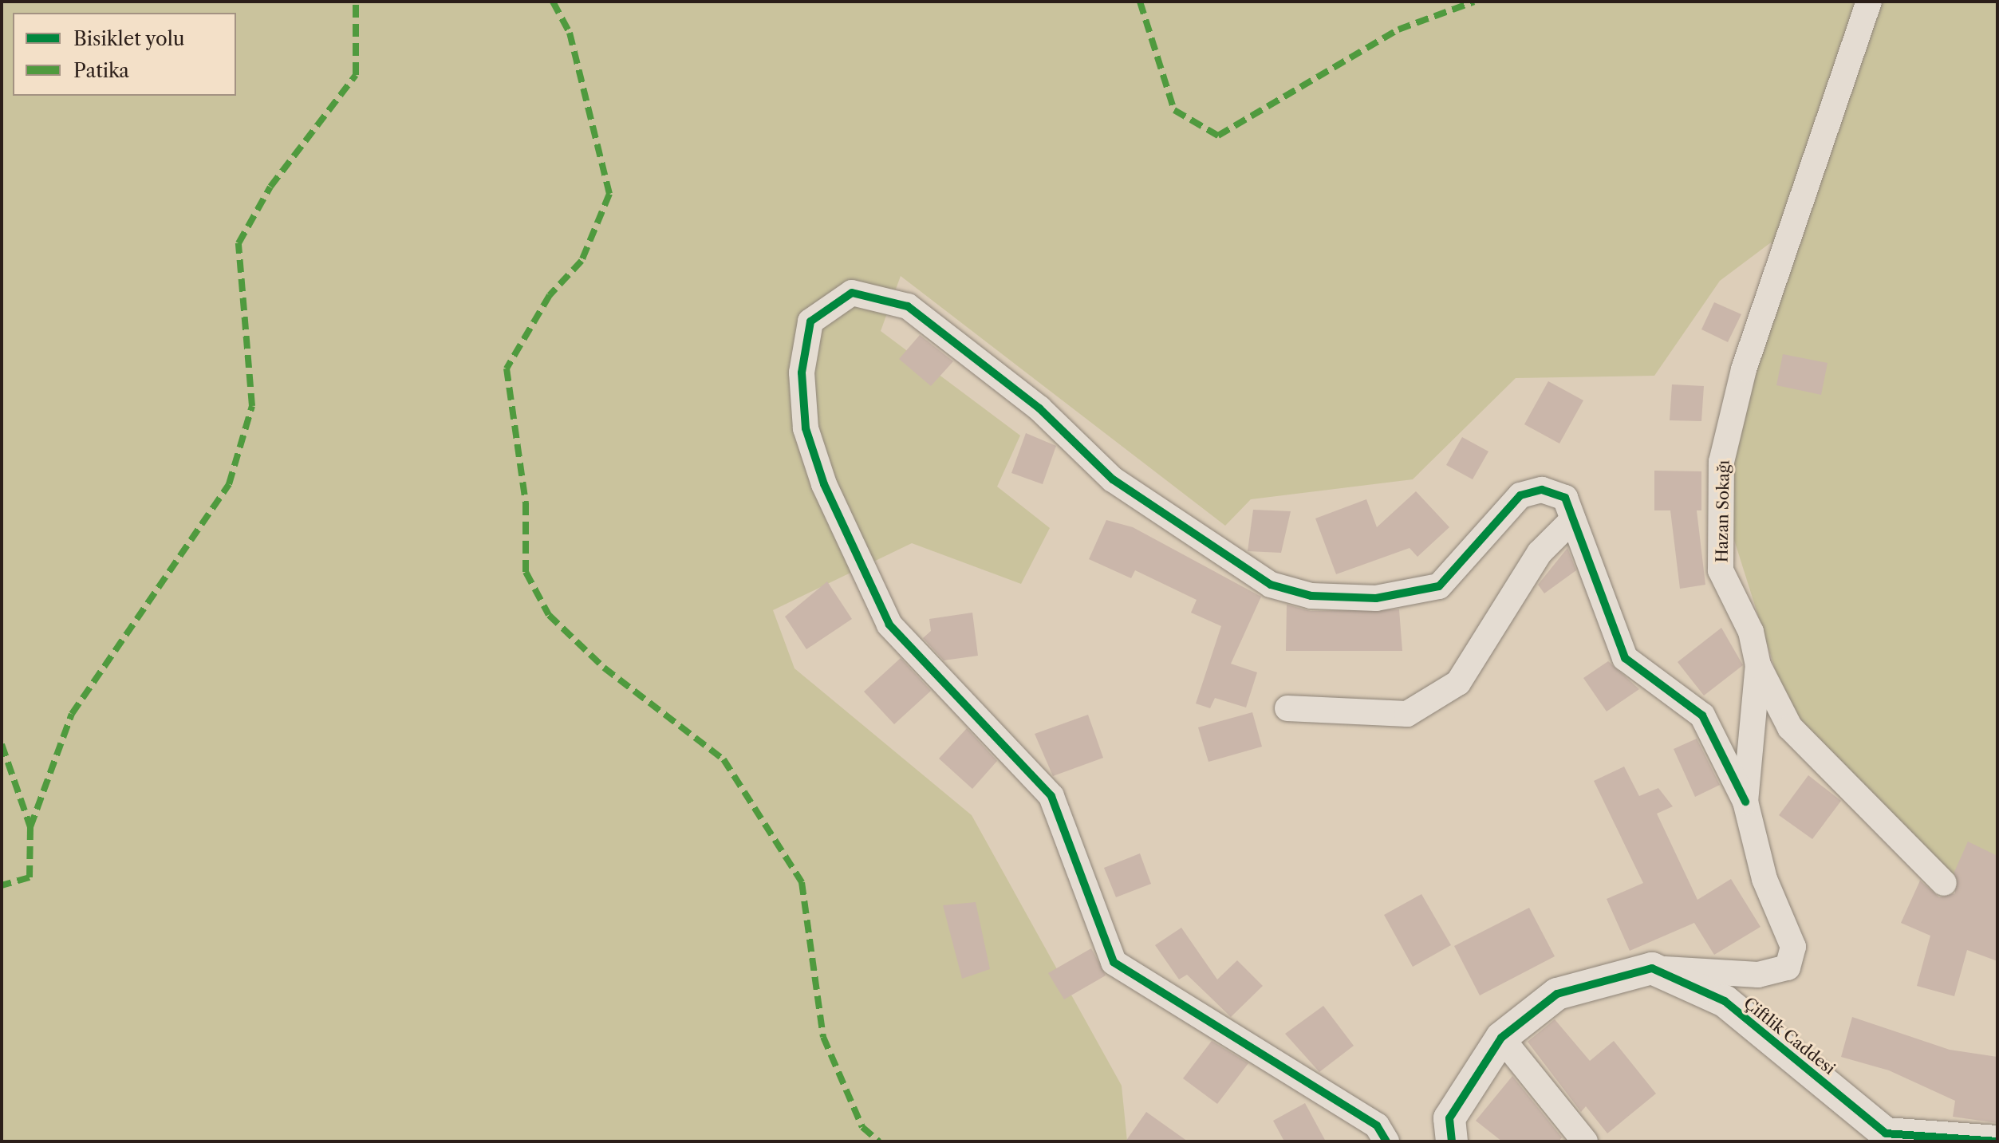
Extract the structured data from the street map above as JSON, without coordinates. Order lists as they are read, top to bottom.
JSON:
{
  "streets": {
    "street": ["Hazan Sokağı", "Çiftlik Caddesi"]
  },
  "crossings": [
    ["Hazan Sokağı", "Çiftlik Caddesi"]
  ],
  "legend": ["Bisiklet yolu", "Patika"]
}
